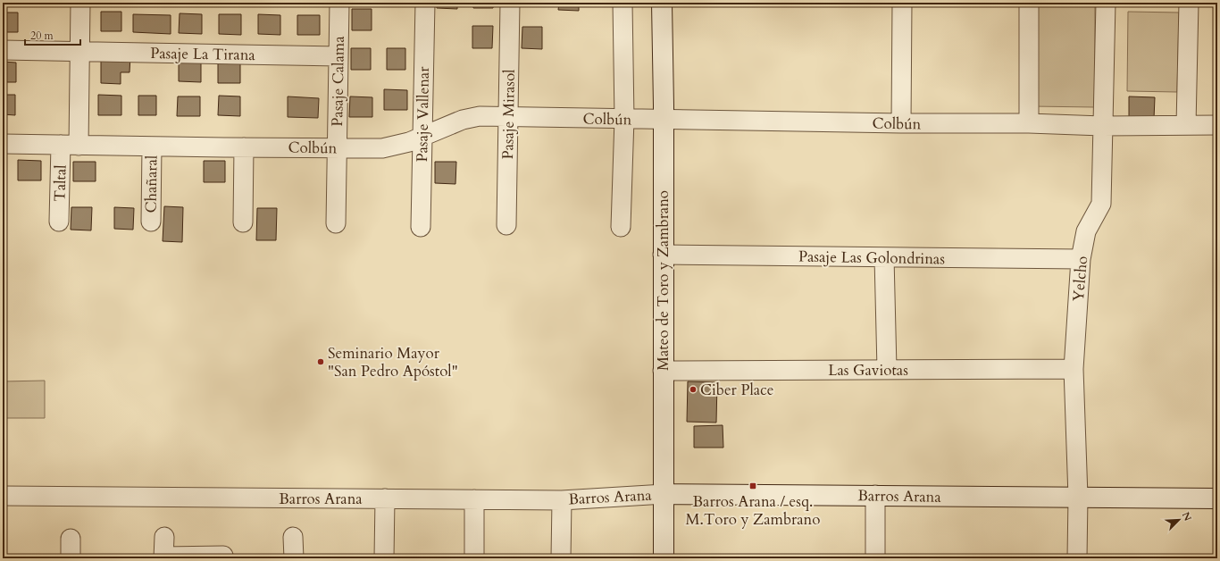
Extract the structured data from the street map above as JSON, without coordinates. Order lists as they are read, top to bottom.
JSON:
{
  "streets": {
    "street": [
      "Pasaje La Tirana",
      "Pasaje Calama",
      "Pasaje Vallenar",
      "Pasaje Mirasol",
      "Colbún",
      "Taltal",
      "Chañaral",
      "Pasaje Las Golondrinas",
      "Yelcho",
      "Mateo de Toro y Zambrano",
      "Las Gaviotas",
      "Barros Arana"
    ]
  },
  "crossings": [
    ["Pasaje La Tirana", "Pasaje Calama"],
    ["Pasaje La Tirana", "Taltal"],
    ["Pasaje Calama", "Colbún"],
    ["Pasaje Vallenar", "Colbún"],
    ["Pasaje Mirasol", "Colbún"],
    ["Colbún", "Taltal"],
    ["Colbún", "Chañaral"],
    ["Colbún", "Yelcho"],
    ["Colbún", "Mateo de Toro y Zambrano"],
    ["Pasaje Las Golondrinas", "Yelcho"],
    ["Pasaje Las Golondrinas", "Mateo de Toro y Zambrano"],
    ["Yelcho", "Las Gaviotas"],
    ["Yelcho", "Barros Arana"],
    ["Mateo de Toro y Zambrano", "Las Gaviotas"],
    ["Mateo de Toro y Zambrano", "Barros Arana"]
  ],
  "places": {
    "other": ["Seminario Mayor \"San Pedro Apóstol\"", "Ciber Place"],
    "transit": ["Barros Arana / esq. M.Toro y Zambrano"]
  },
  "scale_bar": "20 m",
  "north": "top right"
}
